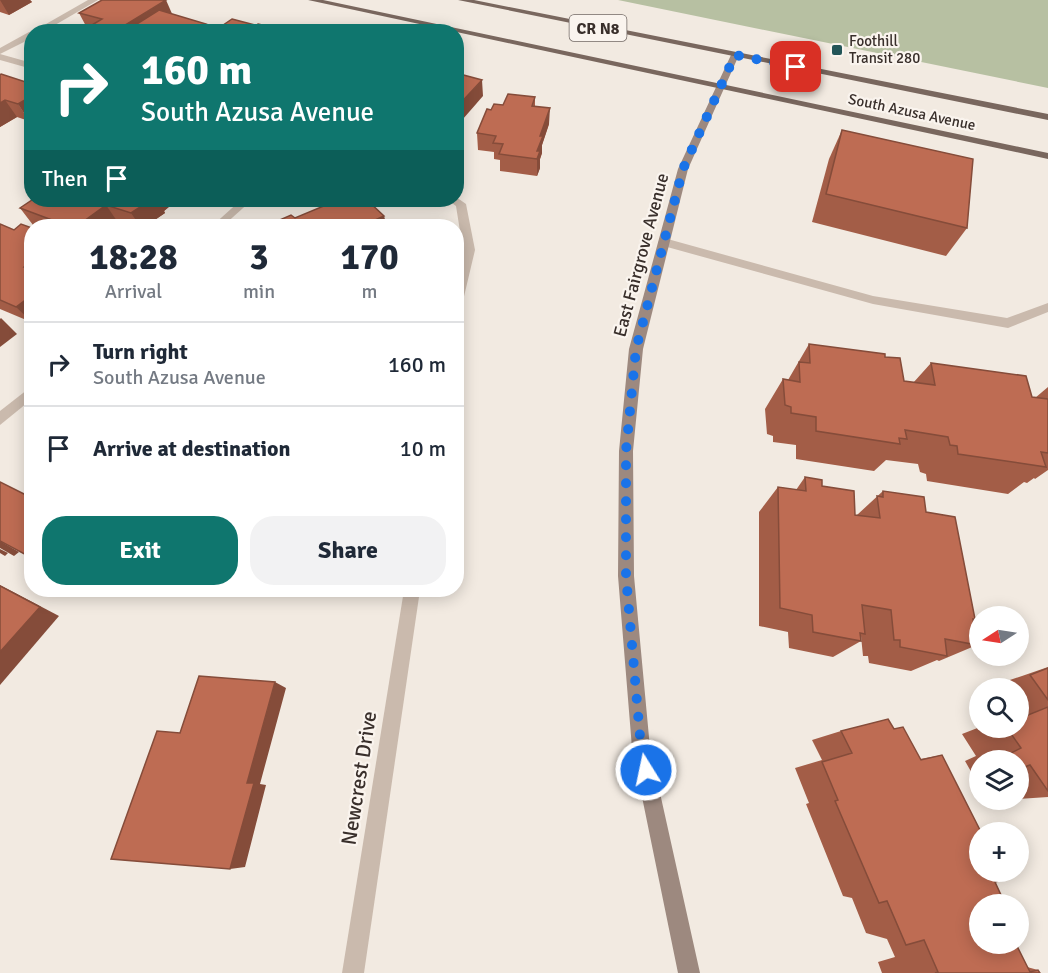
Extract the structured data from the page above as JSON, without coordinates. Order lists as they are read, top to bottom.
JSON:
{
  "streets": {
    "main road": ["CR N8", "South Azusa Avenue"],
    "street": ["East Fairgrove Avenue", "Newcrest Drive"]
  },
  "crossings": [
    ["South Azusa Avenue", "East Fairgrove Avenue"]
  ],
  "places": {
    "transit": ["Foothill Transit 280"]
  },
  "north": "left",
  "page": {
    "turn": ["160 m", "South Azusa Avenue"],
    "then": "Then",
    "eta": [
      "18:28",
      "Arrival",
      "3",
      "min",
      "170",
      "m"
    ],
    "list": [
      {
        "name": "Turn right",
        "note": "South Azusa Avenue",
        "value": "160 m"
      },
      {
        "name": "Arrive at destination",
        "value": "10 m"
      }
    ],
    "buttons": ["Exit", "Share"],
    "map_buttons": ["+", "−"]
  }
}
